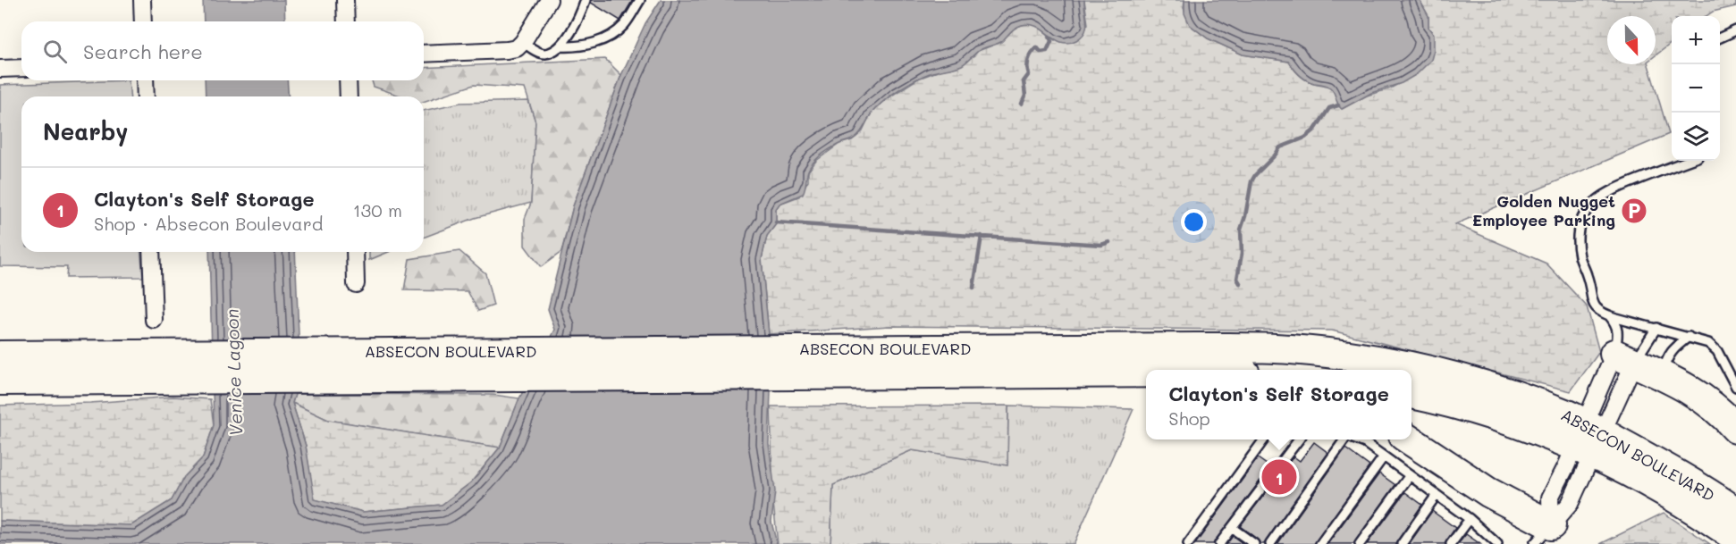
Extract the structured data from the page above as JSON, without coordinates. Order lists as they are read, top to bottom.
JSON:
{
  "streets": {
    "highway": ["ABSECON BOULEVARD"]
  },
  "water": ["Venice Lagoon"],
  "places": {
    "parking": ["Golden Nugget Employee Parking"]
  },
  "north": "bottom",
  "page": {
    "map_buttons": ["+", "−"],
    "search": "Search here",
    "heading": "Nearby",
    "list": [
      {
        "mark": "1",
        "name": "Clayton's Self Storage",
        "note": "Shop · Absecon Boulevard",
        "value": "130 m"
      }
    ],
    "popup": ["Clayton's Self Storage", "Shop"],
    "pins": "1"
  }
}
